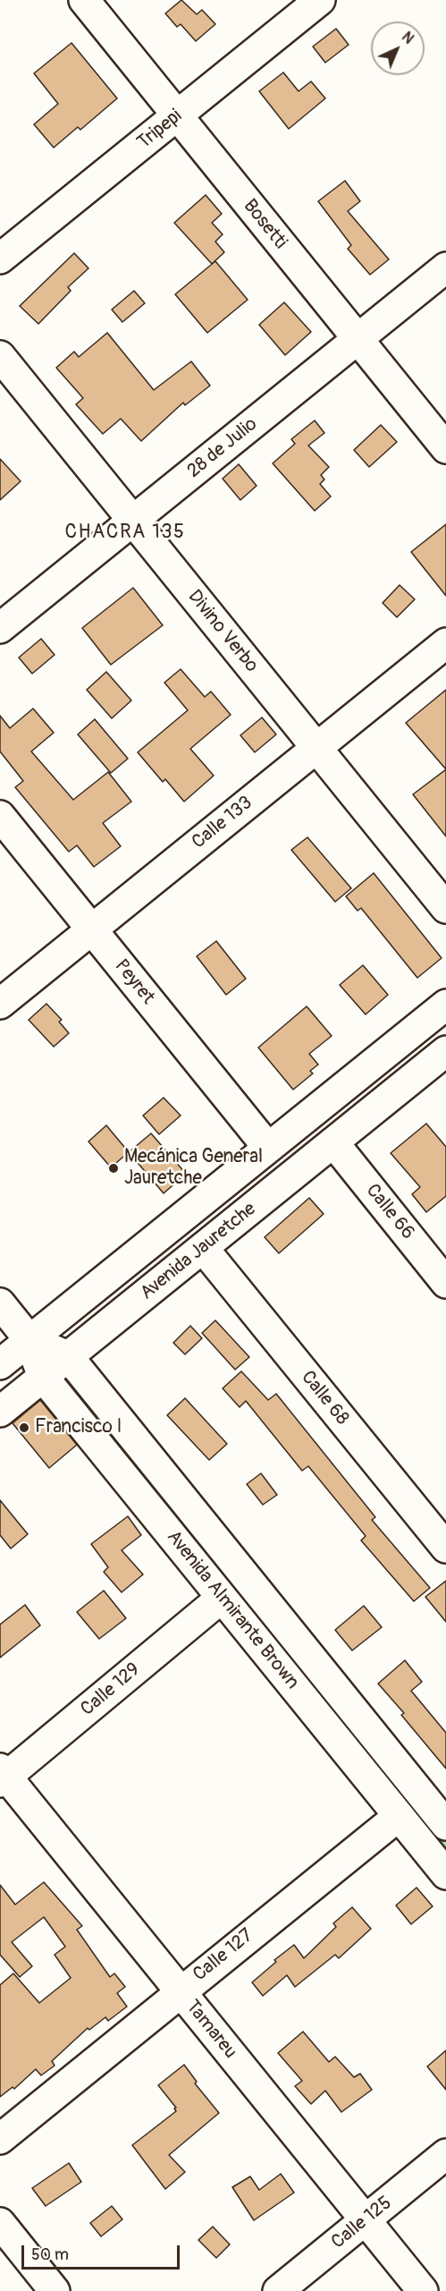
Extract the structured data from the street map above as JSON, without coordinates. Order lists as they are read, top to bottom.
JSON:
{
  "streets": {
    "street": [
      "Tripepi",
      "Bosetti",
      "28 de Julio",
      "Divino Verbo",
      "Calle 133",
      "Peyret",
      "Calle 66",
      "Avenida Jauretche",
      "Calle 68",
      "Avenida Almirante Brown",
      "Calle 129",
      "Calle 127",
      "Tamareu",
      "Calle 125"
    ]
  },
  "crossings": [
    ["Tripepi", "Bosetti"],
    ["Bosetti", "28 de Julio"],
    ["28 de Julio", "Divino Verbo"],
    ["Divino Verbo", "Calle 133"],
    ["Calle 133", "Peyret"],
    ["Peyret", "Avenida Jauretche"],
    ["Calle 66", "Avenida Jauretche"],
    ["Avenida Jauretche", "Calle 68"],
    ["Avenida Jauretche", "Avenida Almirante Brown"],
    ["Avenida Almirante Brown", "Calle 129"],
    ["Avenida Almirante Brown", "Calle 127"],
    ["Calle 129", "Tamareu"],
    ["Calle 127", "Tamareu"],
    ["Tamareu", "Calle 125"]
  ],
  "districts": ["CHACRA 135"],
  "places": ["Mecánica General Jauretche", "Francisco I"],
  "scale_bar": "50 m",
  "north": "top right"
}
